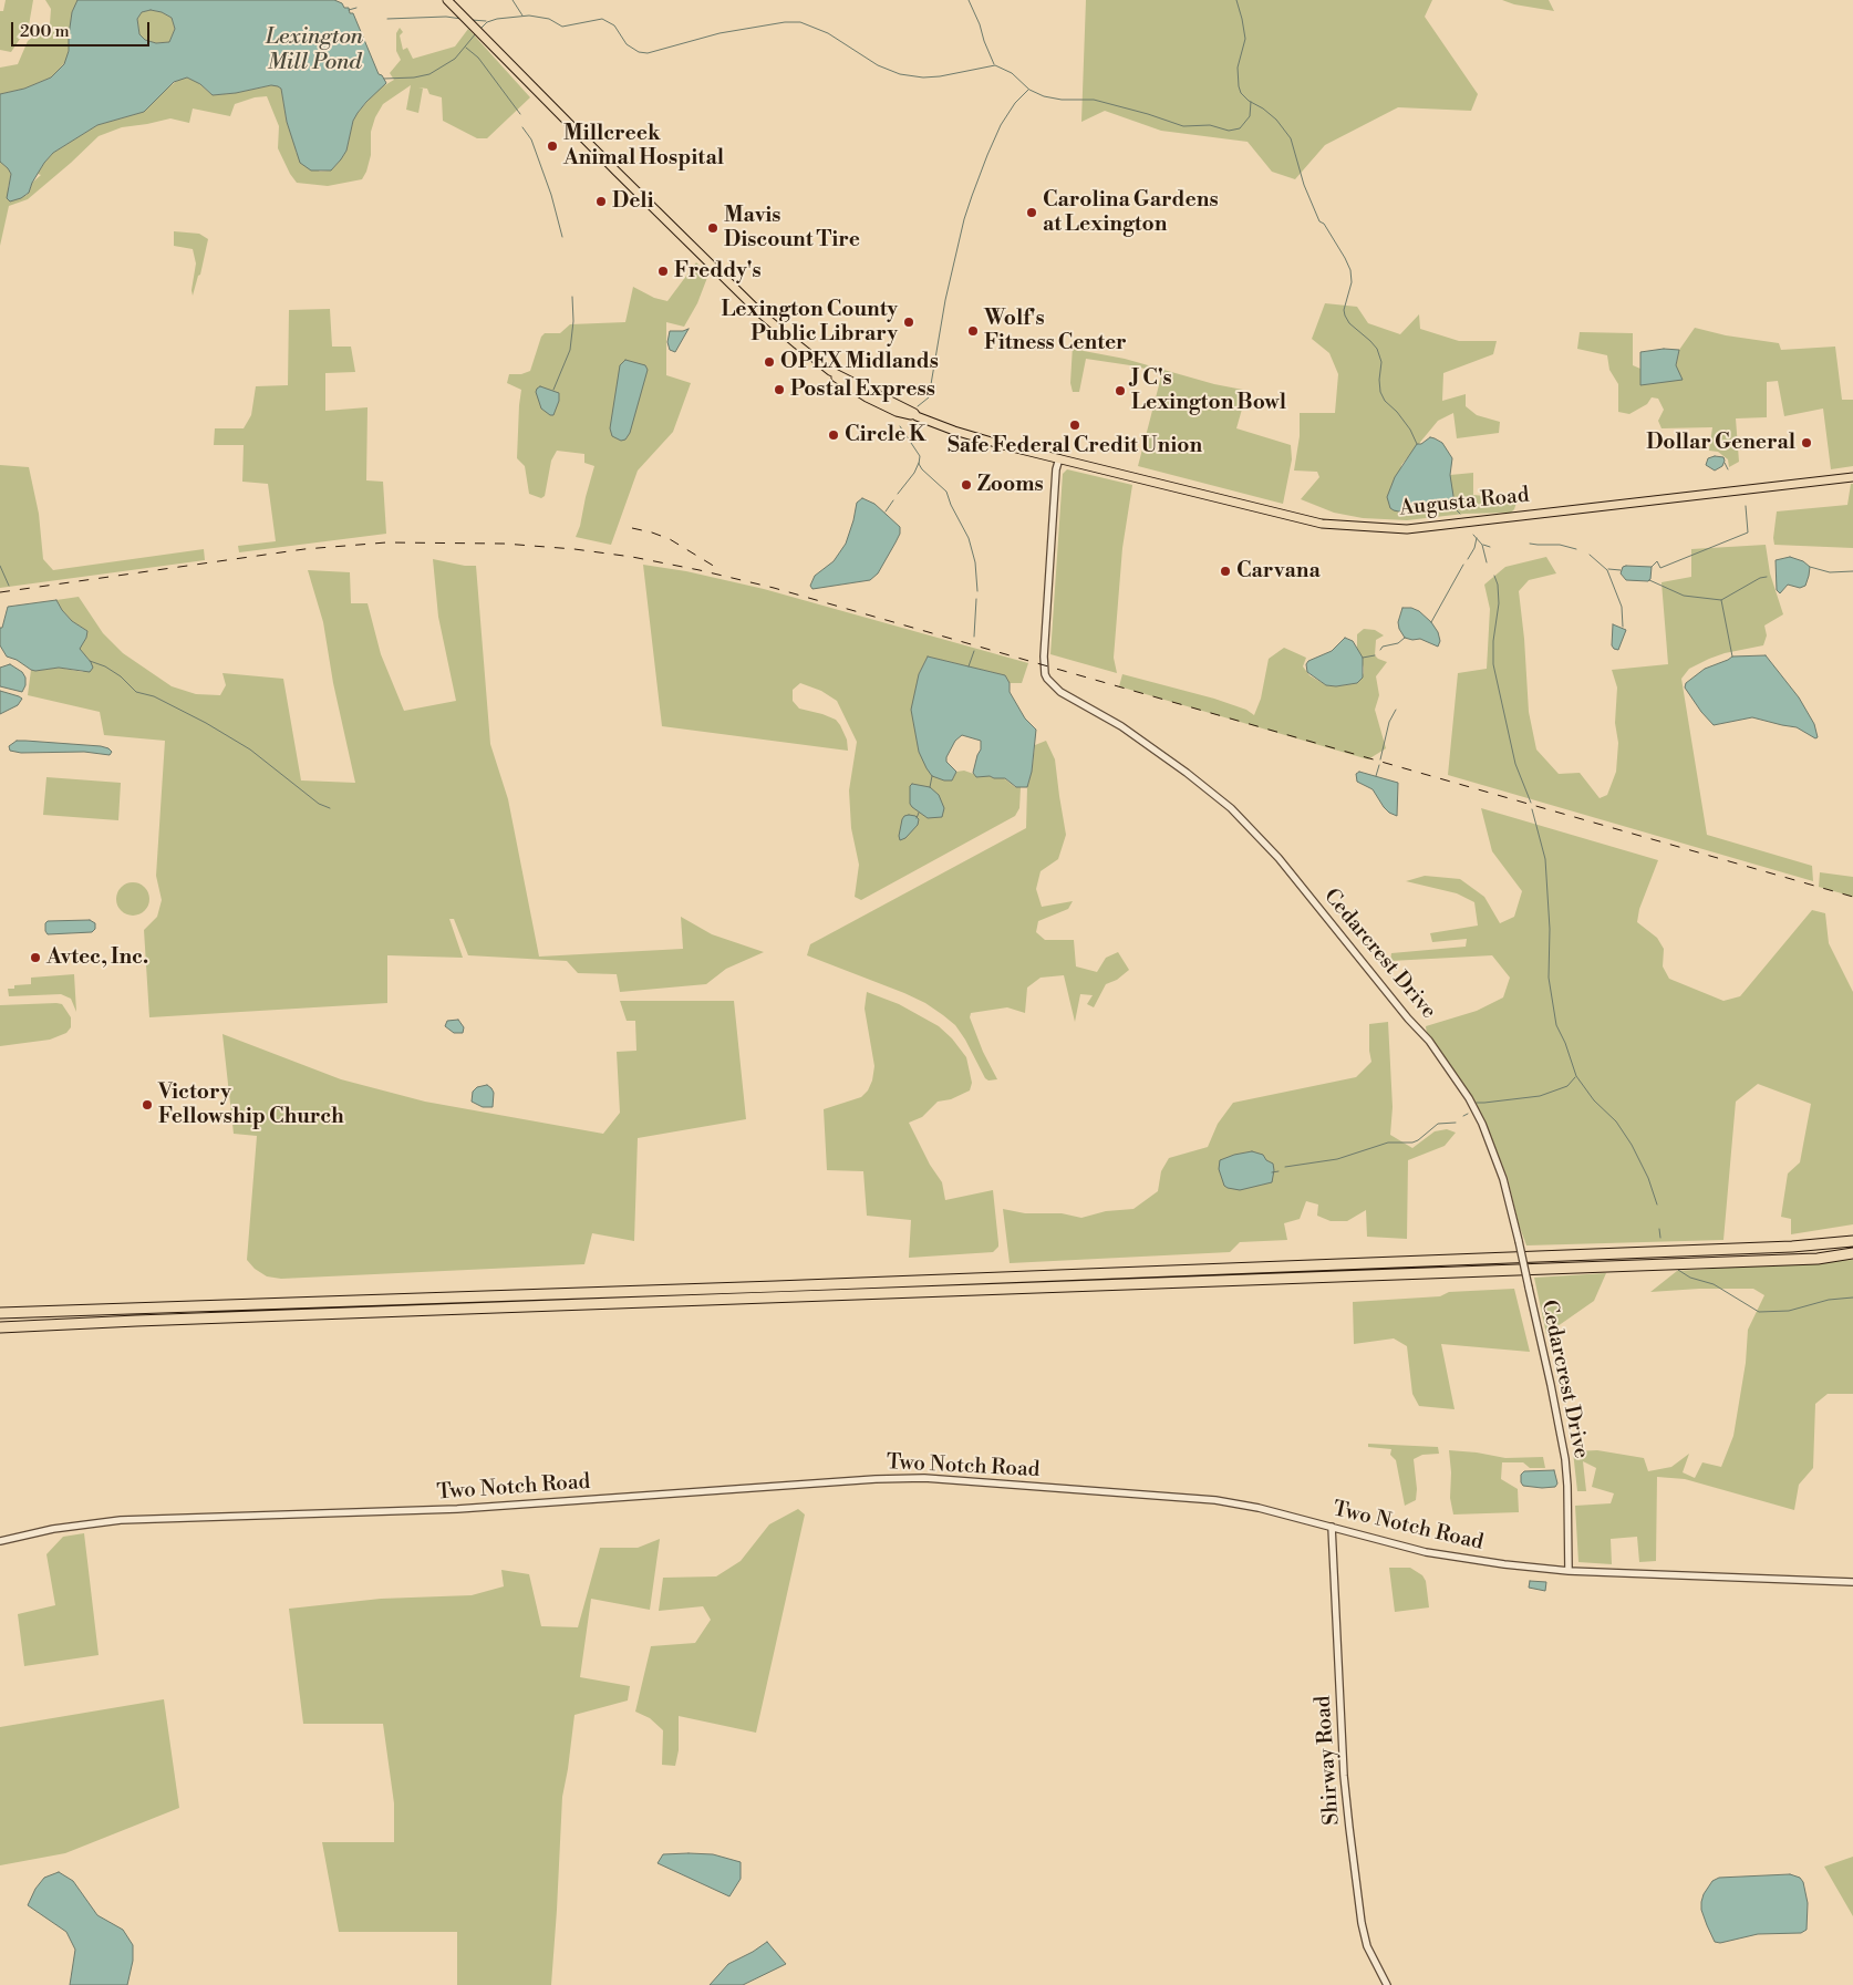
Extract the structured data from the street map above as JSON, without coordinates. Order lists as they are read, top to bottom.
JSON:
{
  "streets": {
    "main road": ["Augusta Road"],
    "street": ["Cedarcrest Drive", "Two Notch Road", "Shirway Road"]
  },
  "crossings": [
    ["Augusta Road", "Cedarcrest Drive"],
    ["Cedarcrest Drive", "Two Notch Road"],
    ["Two Notch Road", "Shirway Road"]
  ],
  "water": ["Lexington Mill Pond"],
  "places": [
    "Millcreek Animal Hospital",
    "Deli",
    "Carolina Gardens at Lexington",
    "Mavis Discount Tire",
    "Freddy's",
    "Lexington County Public Library",
    "Wolf's Fitness Center",
    "OPEX Midlands",
    "Postal Express",
    "J C's Lexington Bowl",
    "Safe Federal Credit Union",
    "Circle K",
    "Dollar General",
    "Zooms",
    "Carvana",
    "Avtec, Inc.",
    "Victory Fellowship Church"
  ],
  "scale_bar": "200 m"
}
